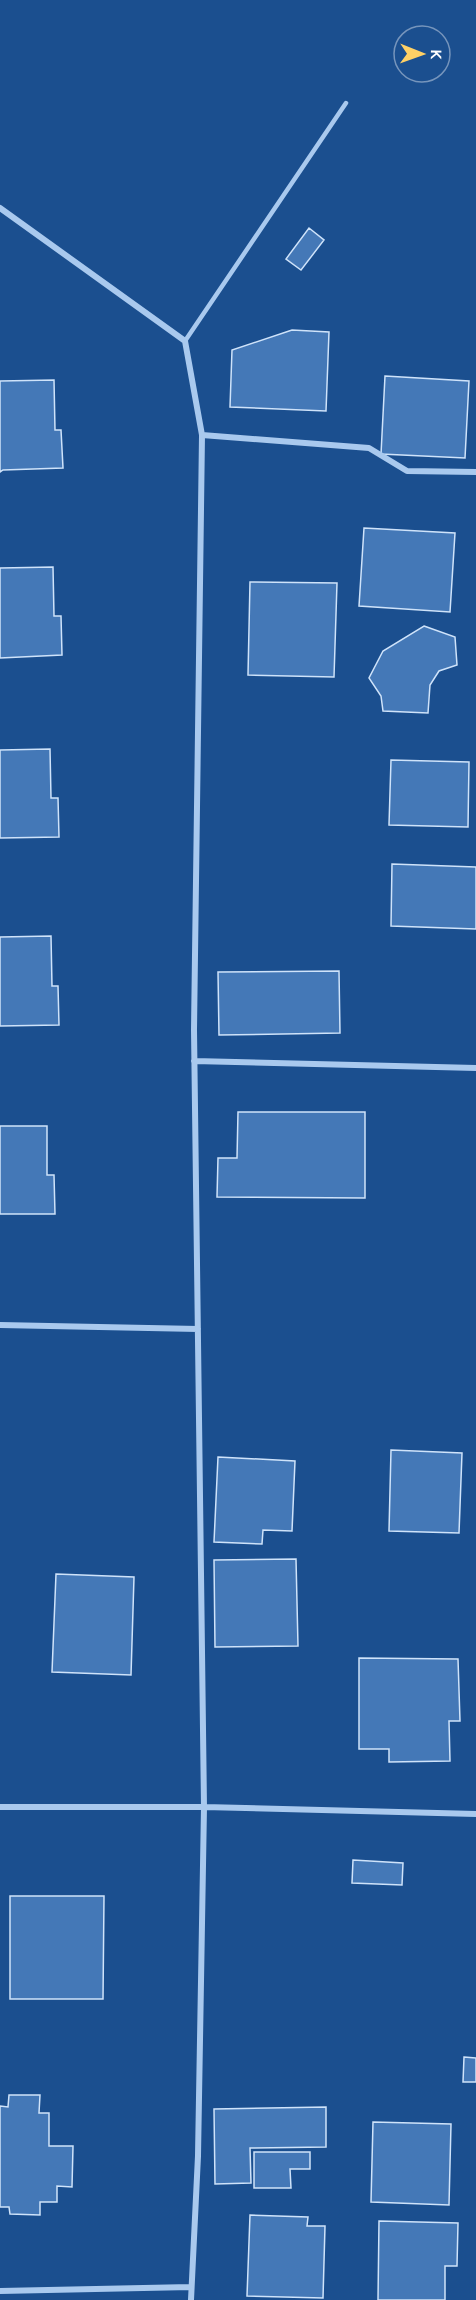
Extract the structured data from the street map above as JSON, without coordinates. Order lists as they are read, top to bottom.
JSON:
{
  "north": "right"
}
